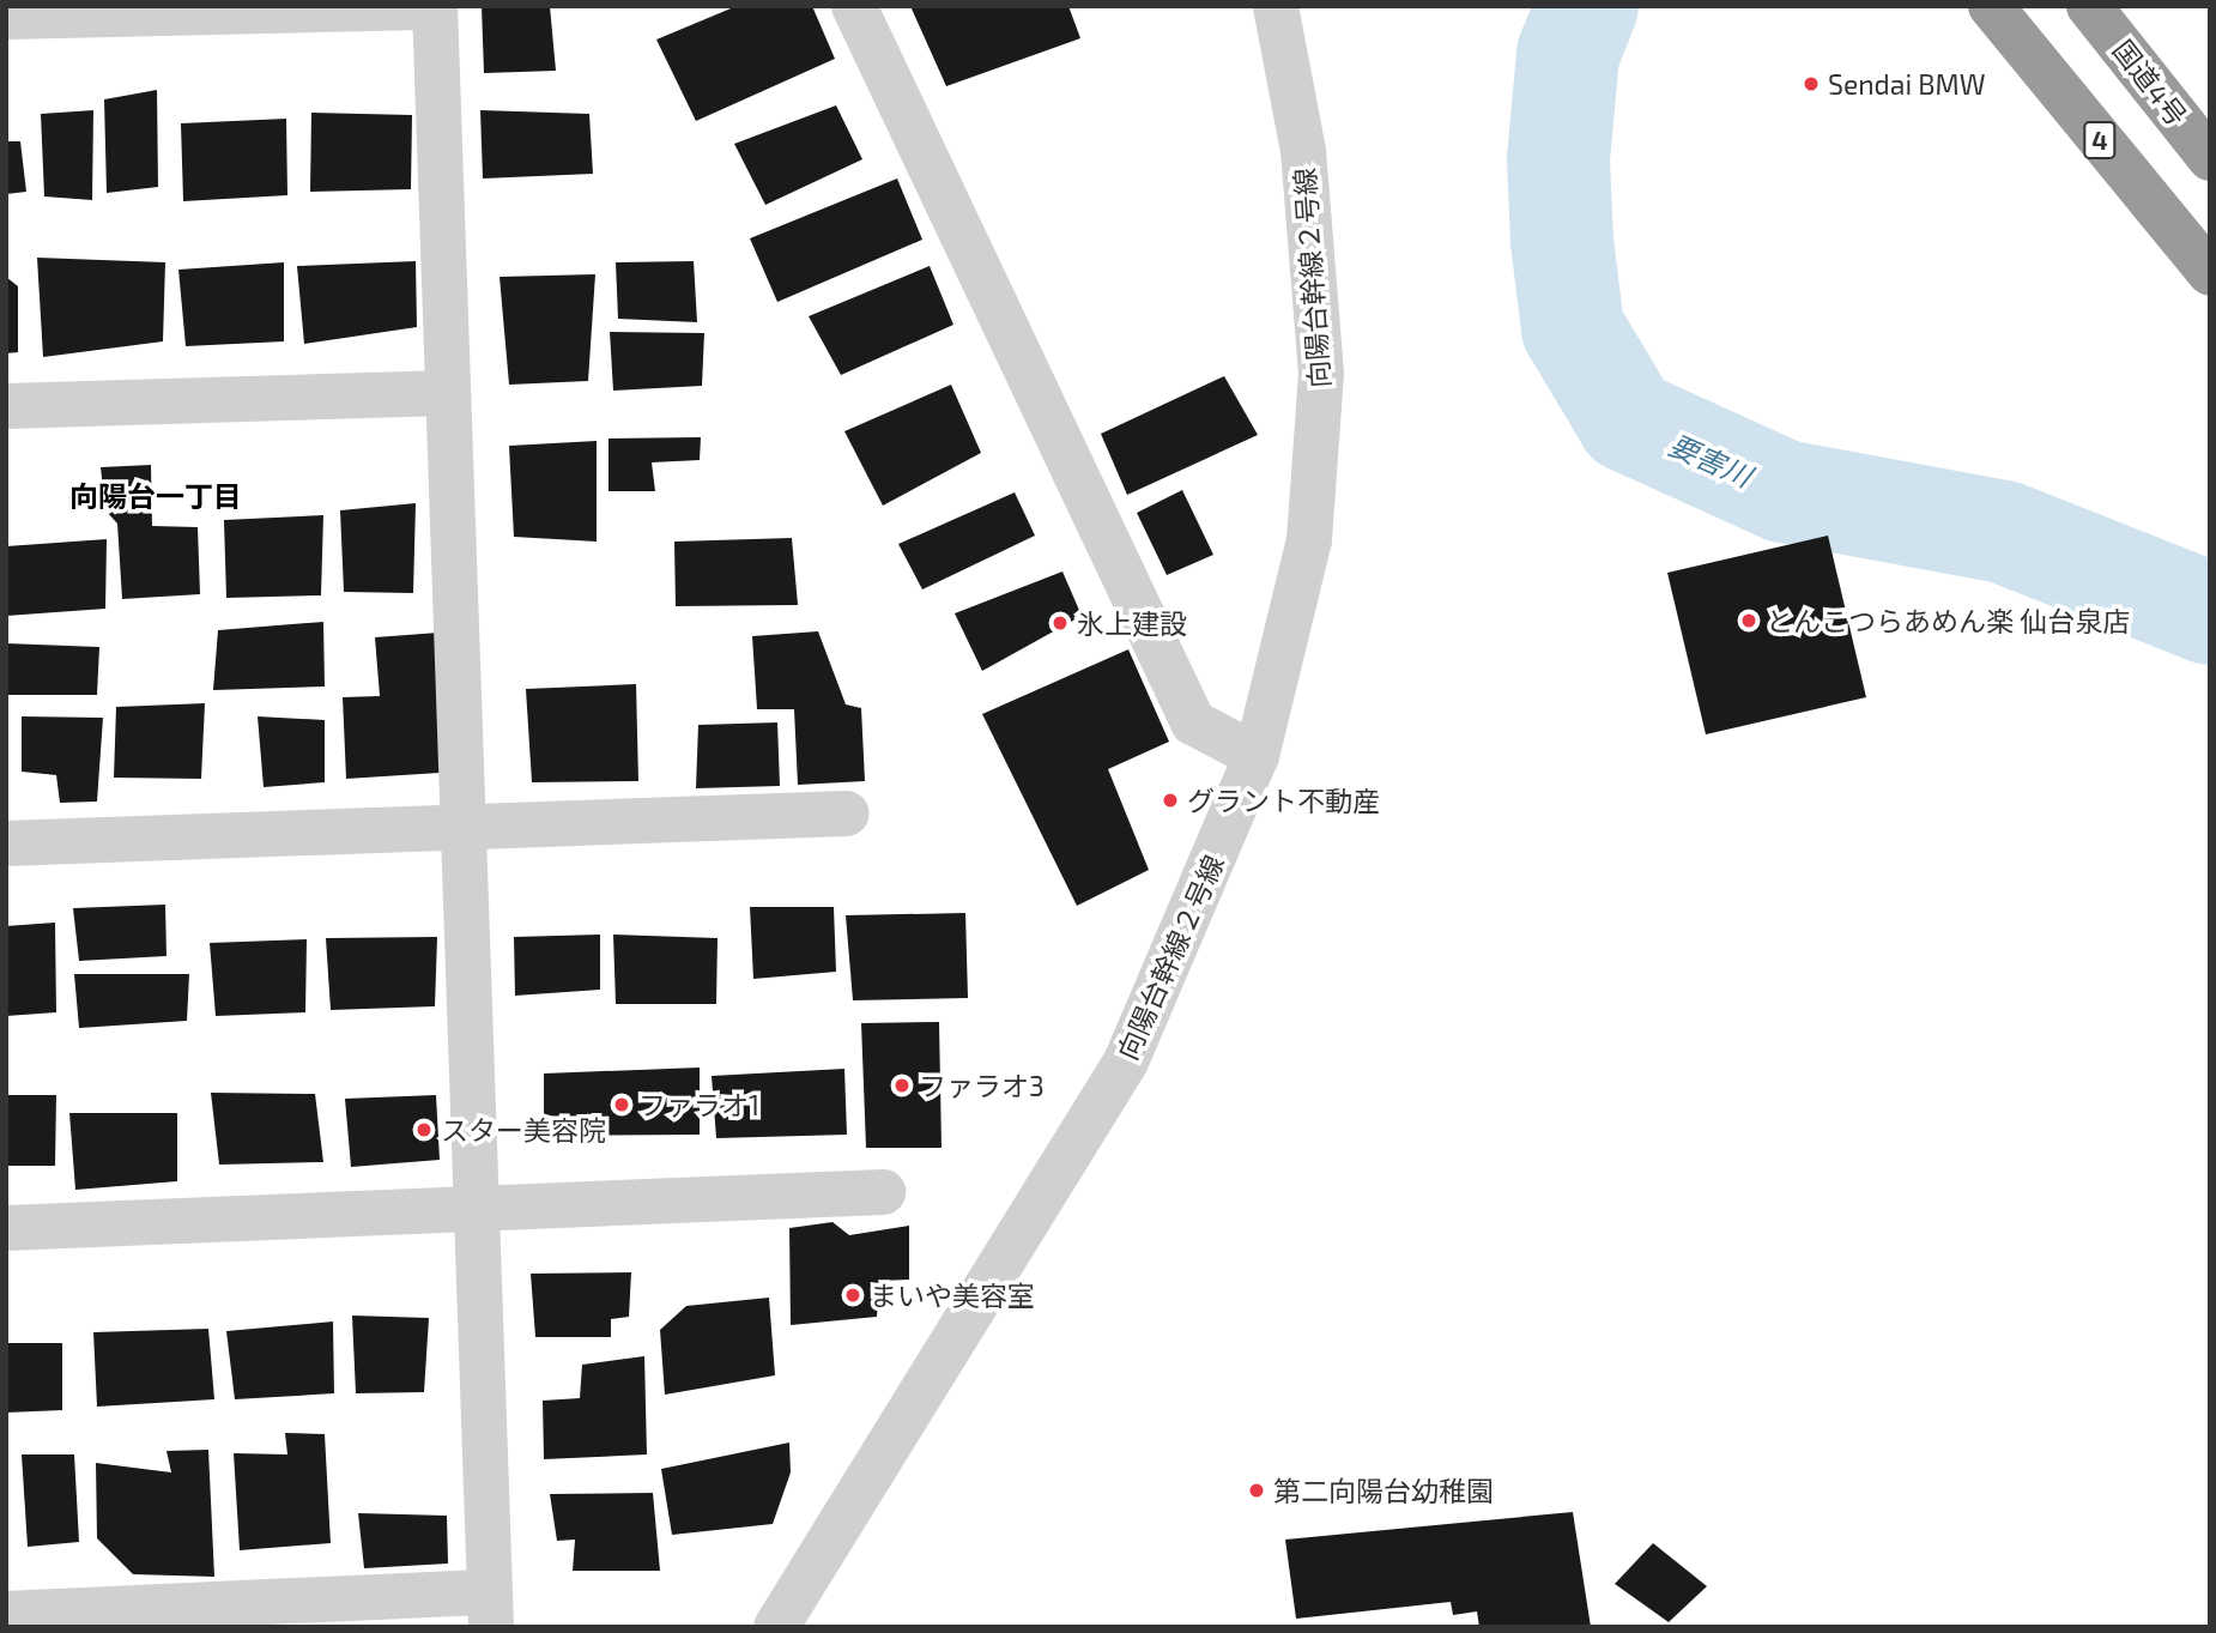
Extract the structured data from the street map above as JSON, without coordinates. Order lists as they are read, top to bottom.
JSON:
{
  "streets": {
    "highway": ["国道4号", "4"],
    "street": ["向陽台幹線２号線"]
  },
  "districts": ["向陽台一丁目"],
  "water": ["要害川"],
  "places": [
    "Sendai BMW",
    "とんこつらあめん楽 仙台泉店",
    "氷上建設",
    "グラント不動産",
    "ファラオ3",
    "ファラオ1",
    "スター美容院",
    "まいや美容室",
    "第二向陽台幼稚園"
  ]
}
